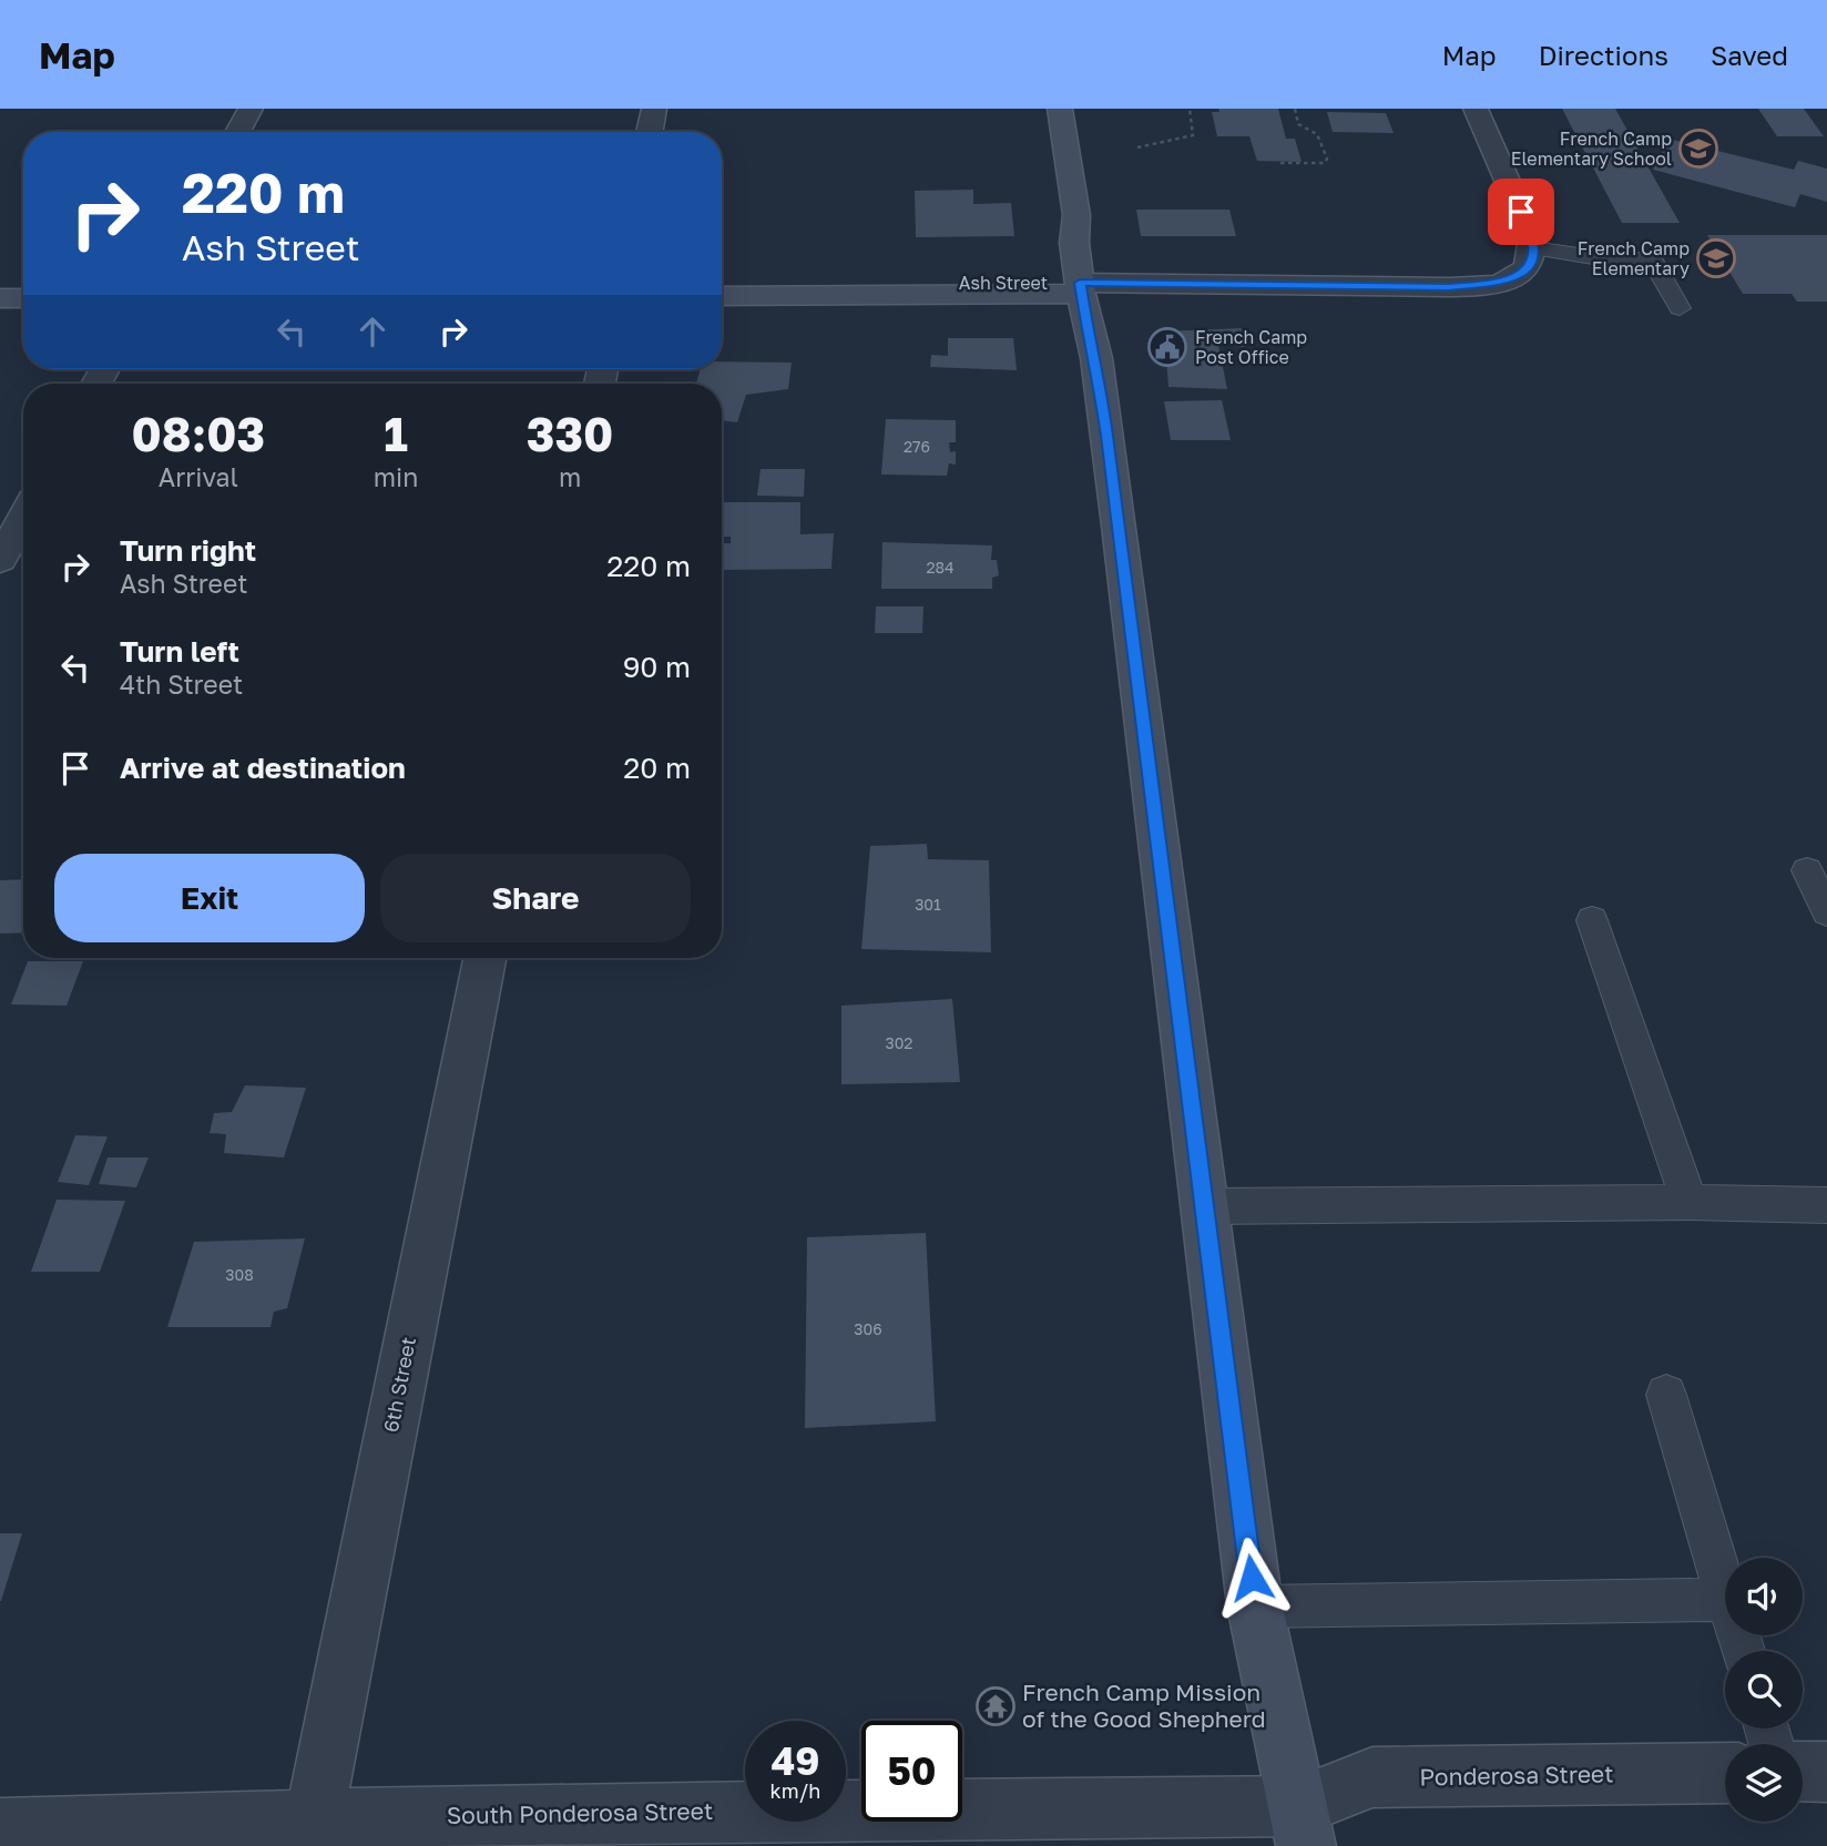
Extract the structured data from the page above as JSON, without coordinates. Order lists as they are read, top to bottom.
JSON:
{
  "streets": {
    "main road": ["Ash Street"],
    "street": ["6th Street", "Ponderosa Street", "South Ponderosa Street"]
  },
  "crossings": [
    ["6th Street", "South Ponderosa Street"],
    ["Ponderosa Street", "South Ponderosa Street"]
  ],
  "places": {
    "school or university": ["French Camp Elementary School", "French Camp Elementary"],
    "public building": ["French Camp Post Office"],
    "temple": ["French Camp Mission of the Good Shepherd"]
  },
  "house_numbers": [
    "276",
    "284",
    "301",
    "302",
    "308",
    "306"
  ],
  "page": {
    "header": "Map",
    "nav": ["Map", "Directions", "Saved"],
    "turn": ["220 m", "Ash Street"],
    "eta": [
      "08:03",
      "Arrival",
      "1",
      "min",
      "330",
      "m"
    ],
    "list": [
      {
        "name": "Turn right",
        "note": "Ash Street",
        "value": "220 m"
      },
      {
        "name": "Turn left",
        "note": "4th Street",
        "value": "90 m"
      },
      {
        "name": "Arrive at destination",
        "value": "20 m"
      }
    ],
    "buttons": ["Exit", "Share"],
    "speed": "49 km/h",
    "limit": "50"
  }
}
